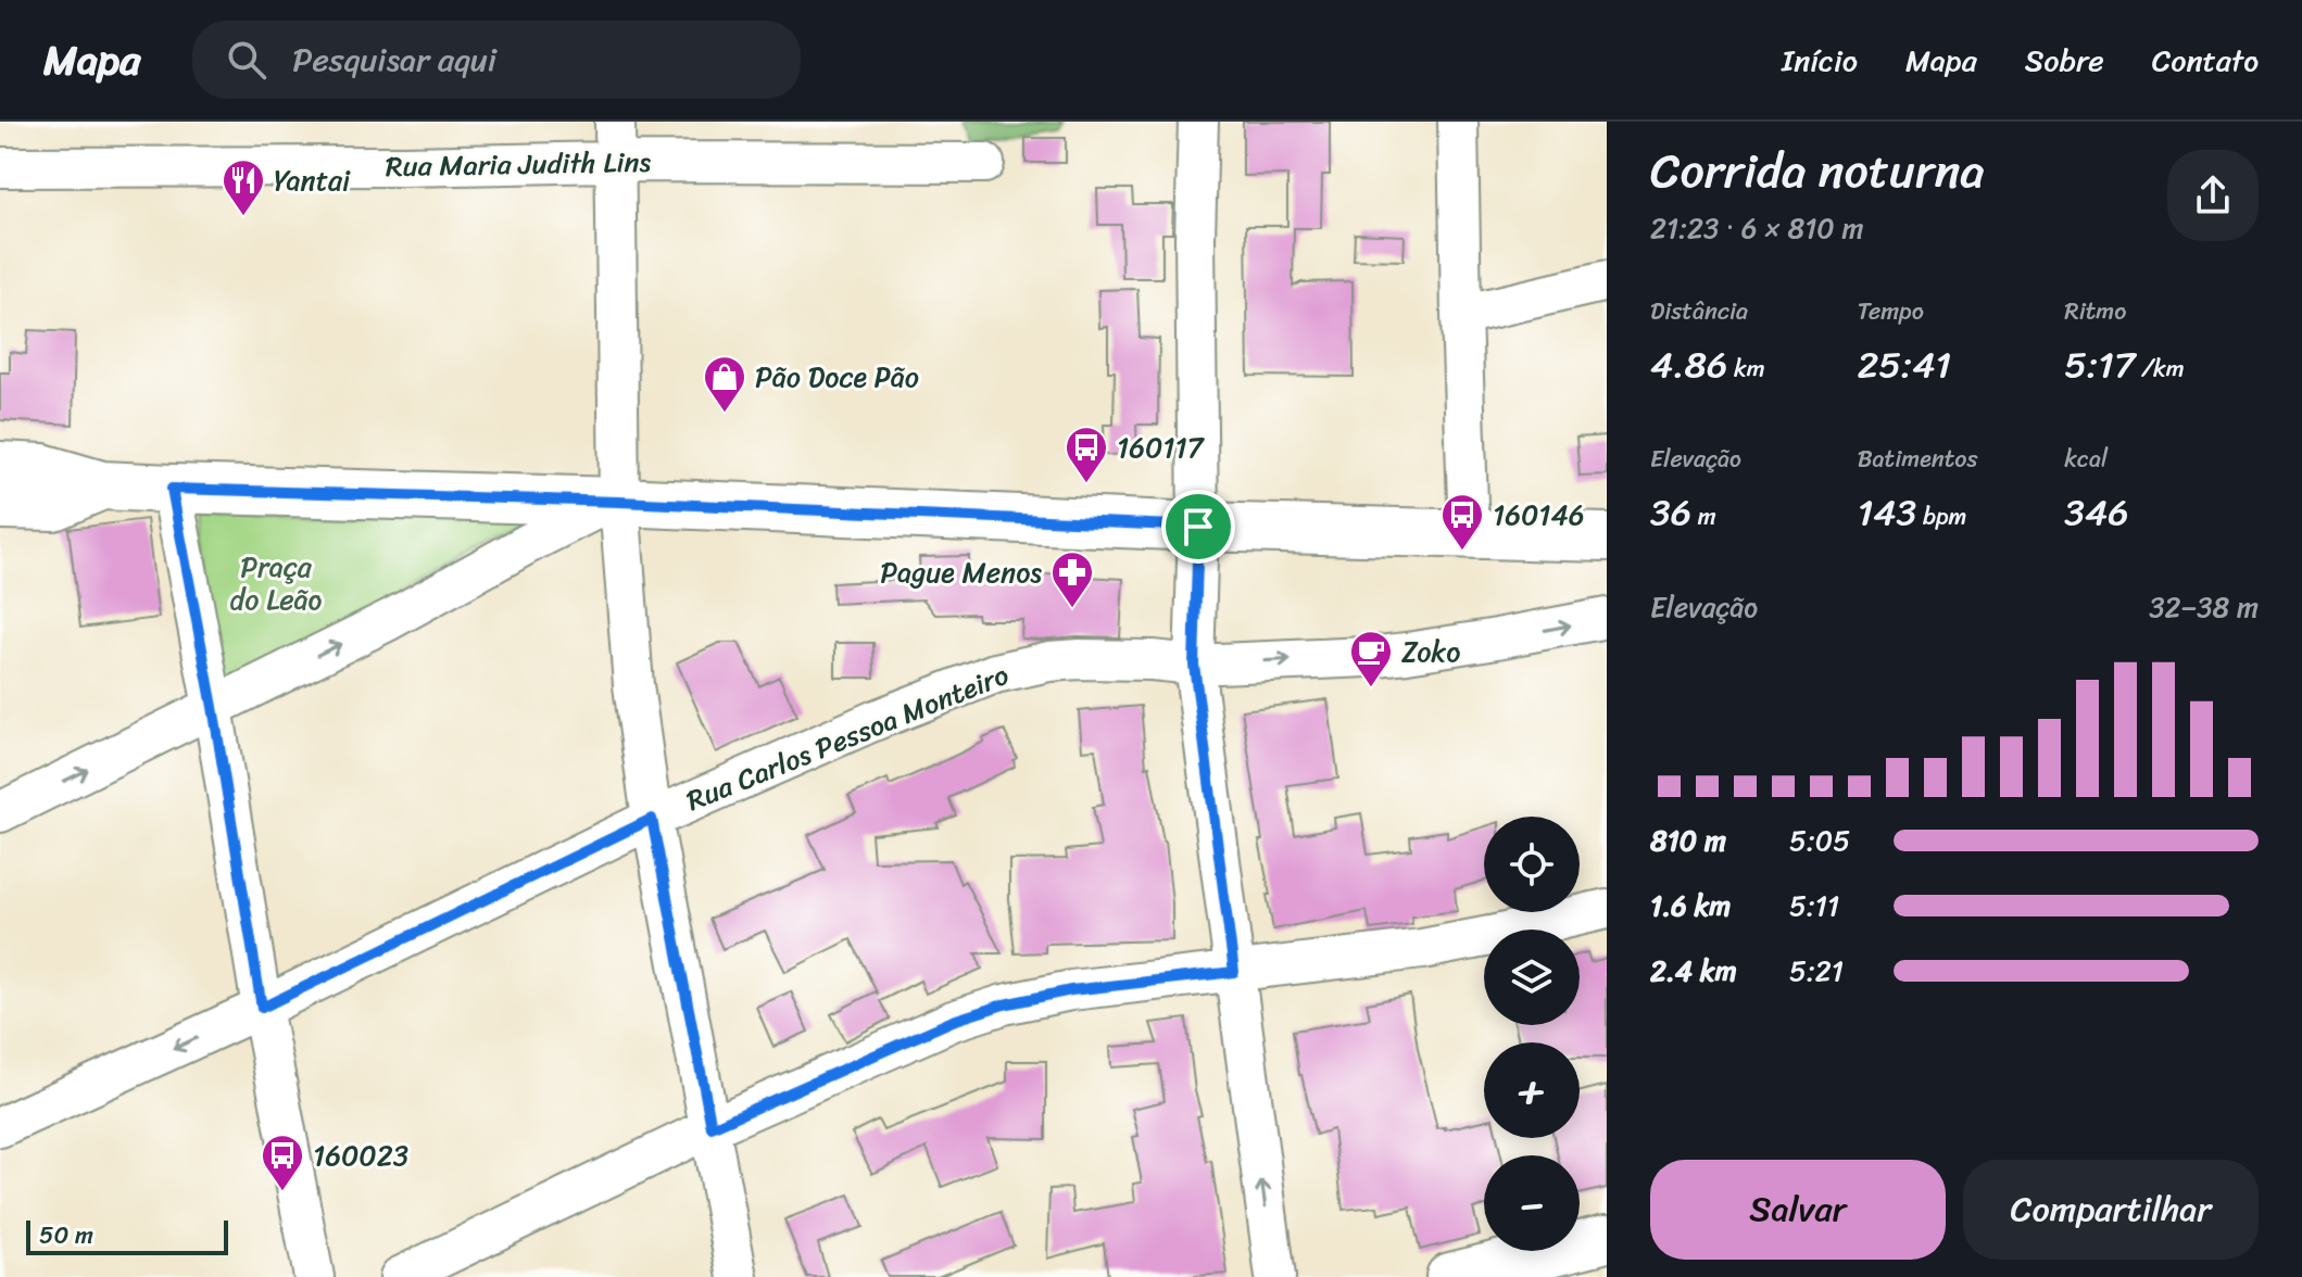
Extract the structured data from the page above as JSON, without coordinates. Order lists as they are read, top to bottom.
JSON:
{
  "streets": {
    "street": ["Rua Maria Judith Lins", "Rua Carlos Pessoa Monteiro"]
  },
  "parks": ["Praça do Leão"],
  "places": {
    "restaurant": ["Yantai"],
    "shop": ["Pão Doce Pão"],
    "bus stop": ["160117", "160146", "160023"],
    "pharmacy": ["Pague Menos"],
    "cafe": ["Zoko"]
  },
  "scale_bar": "50 m",
  "page": {
    "header": "Mapa",
    "search": "Pesquisar aqui",
    "nav": [
      "Início",
      "Mapa",
      "Sobre",
      "Contato"
    ],
    "heading": ["Corrida noturna", "21:23 · 6 × 810 m"],
    "stats": [
      ["Distância", "4.86 km"],
      ["Tempo", "25:41"],
      ["Ritmo", "5:17 /km"],
      ["Elevação", "36 m"],
      ["Batimentos", "143 bpm"],
      ["kcal", "346"]
    ],
    "chart": ["Elevação", "32–38 m"],
    "list": [
      {
        "name": "810 m",
        "note": "5:05"
      },
      {
        "name": "1.6 km",
        "note": "5:11"
      },
      {
        "name": "2.4 km",
        "note": "5:21"
      }
    ],
    "map_buttons": ["+", "−"],
    "buttons": ["Salvar", "Compartilhar"],
    "scale": "50 m"
  }
}
